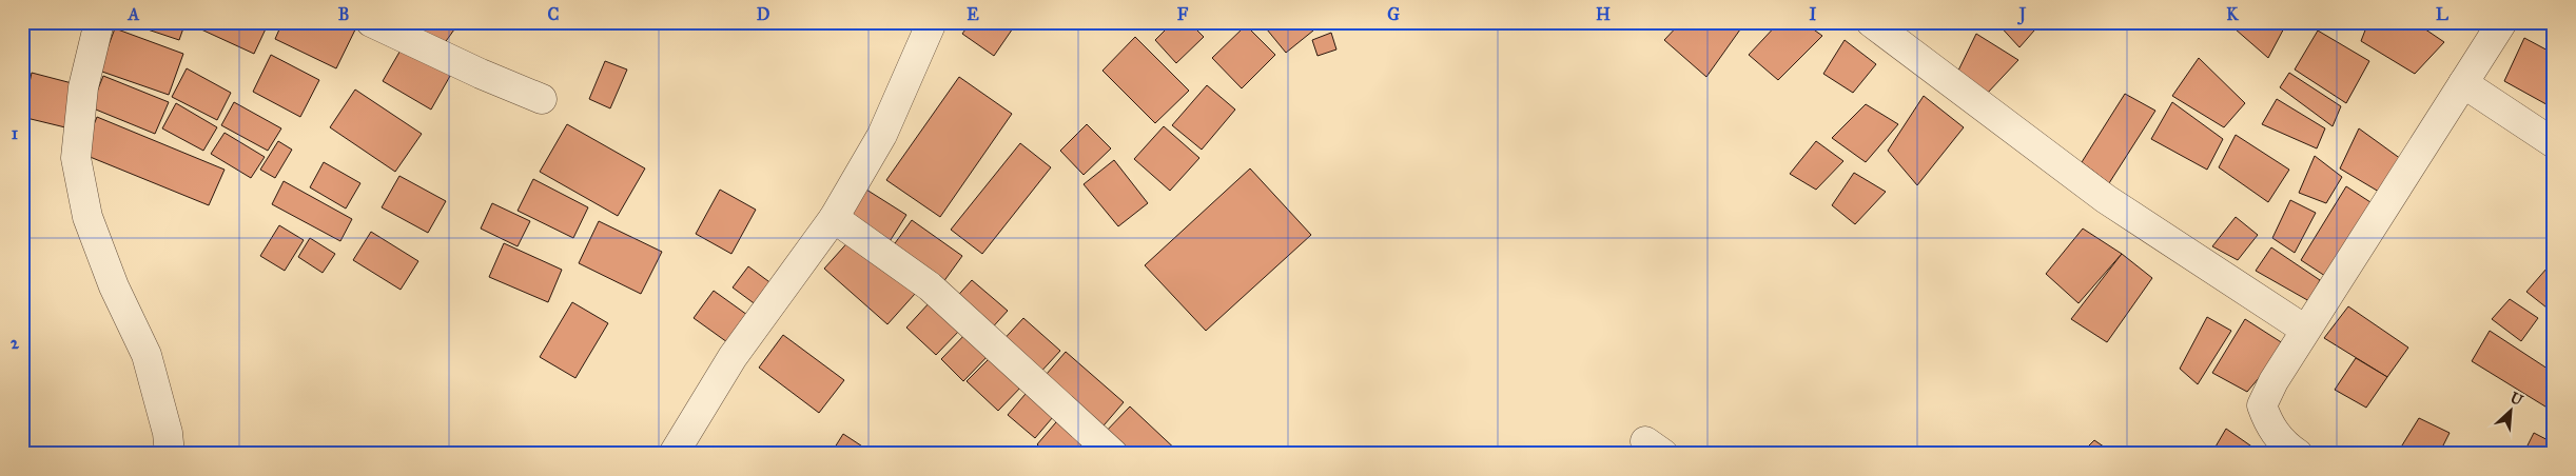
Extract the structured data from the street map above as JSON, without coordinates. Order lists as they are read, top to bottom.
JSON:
{
  "north": "top right",
  "grid": {
    "columns": [
      "A",
      "B",
      "C",
      "D",
      "E",
      "F",
      "G",
      "H",
      "I",
      "J",
      "K",
      "L"
    ],
    "rows": ["1", "2"]
  }
}
